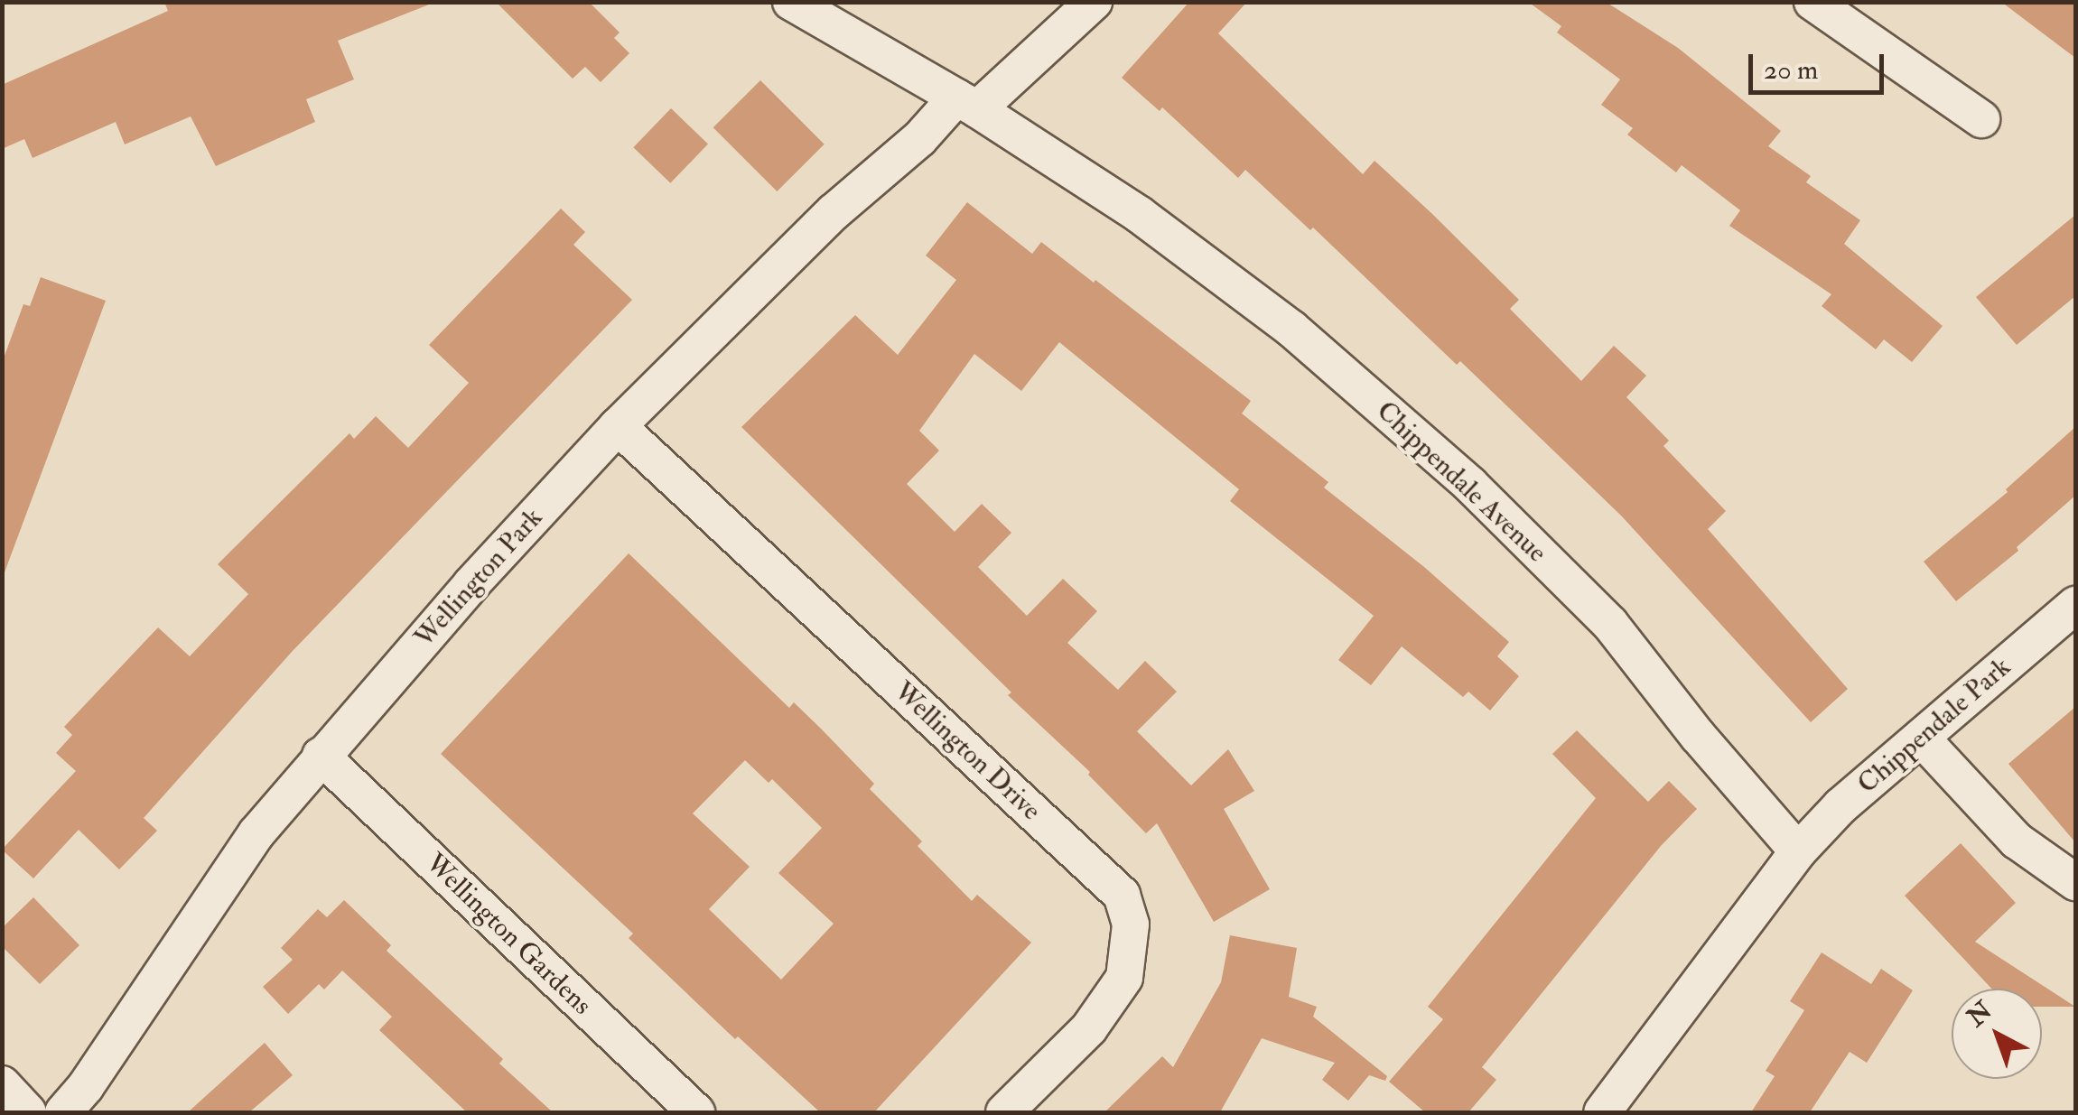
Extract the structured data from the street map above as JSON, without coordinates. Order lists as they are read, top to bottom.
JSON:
{
  "streets": {
    "street": [
      "Chippendale Avenue",
      "Wellington Park",
      "Chippendale Park",
      "Wellington Drive",
      "Wellington Gardens"
    ]
  },
  "crossings": [
    ["Chippendale Avenue", "Wellington Park"],
    ["Chippendale Avenue", "Chippendale Park"],
    ["Wellington Park", "Wellington Drive"],
    ["Wellington Park", "Wellington Gardens"]
  ],
  "scale_bar": "20 m",
  "north": "top left"
}
